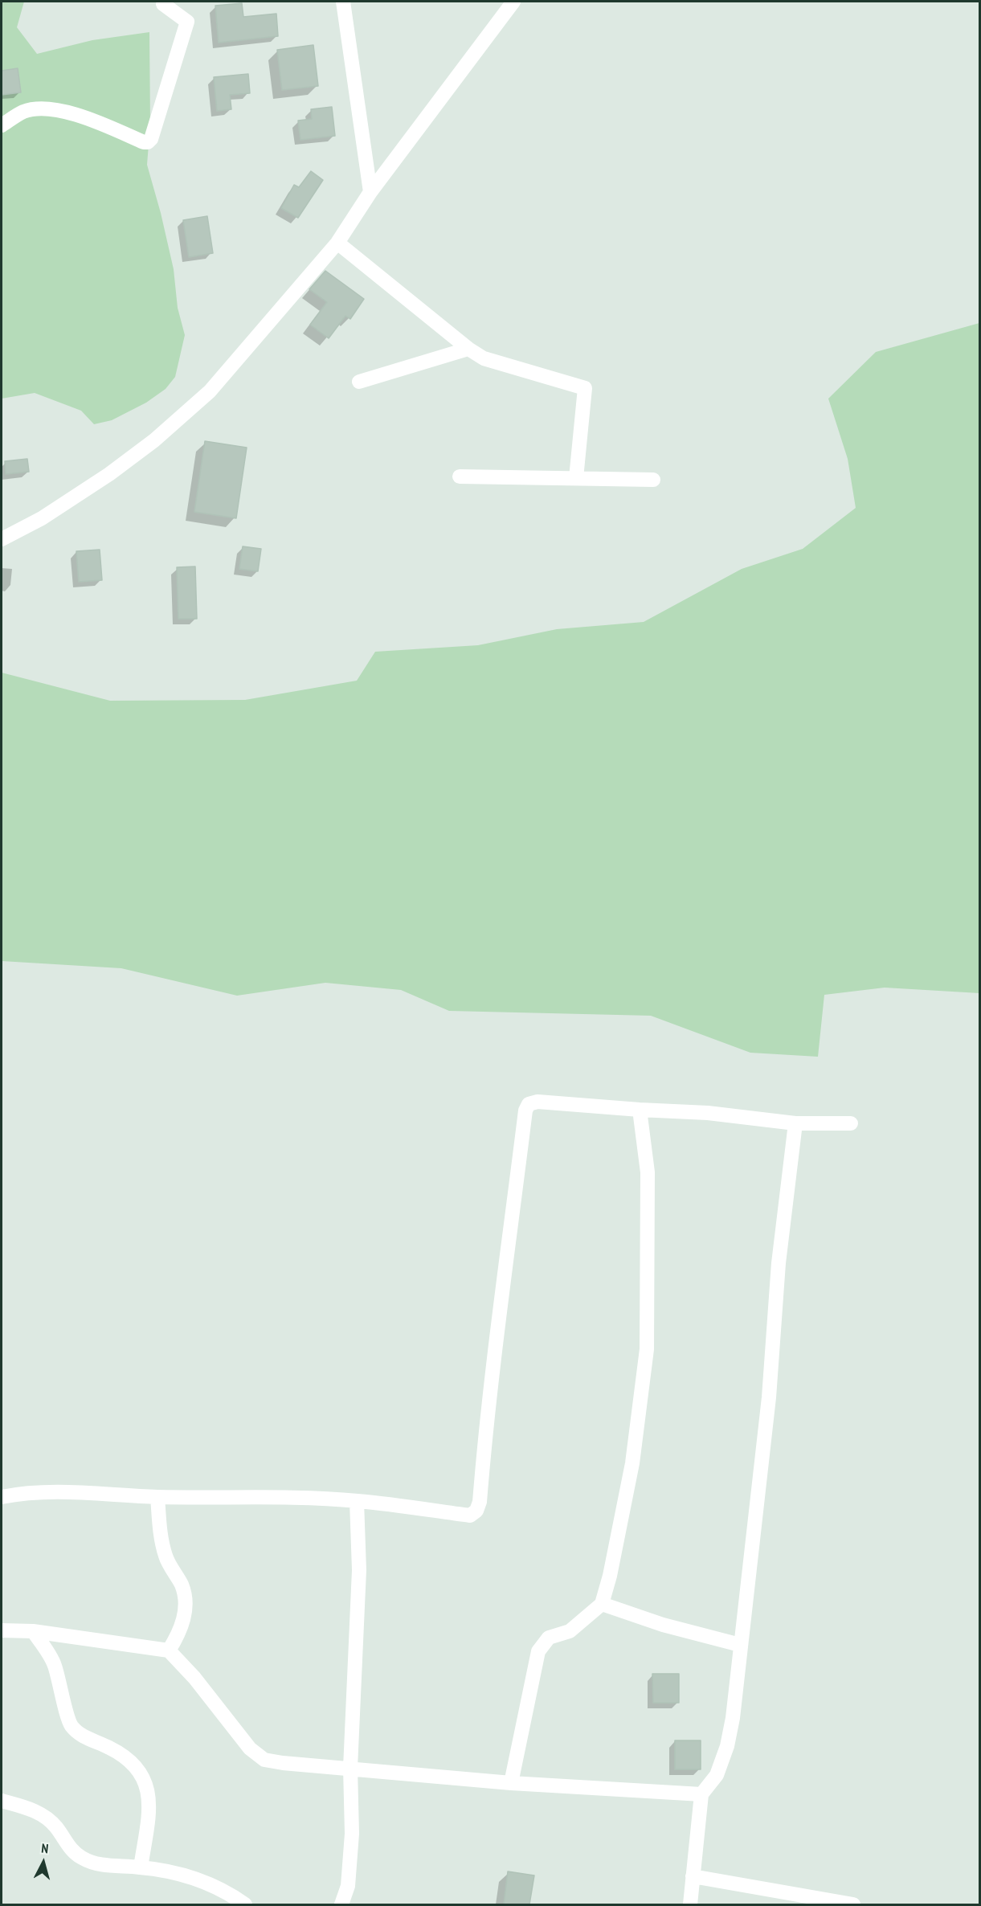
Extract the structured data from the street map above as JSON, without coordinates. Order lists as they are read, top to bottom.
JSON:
{
  "north": "top"
}
